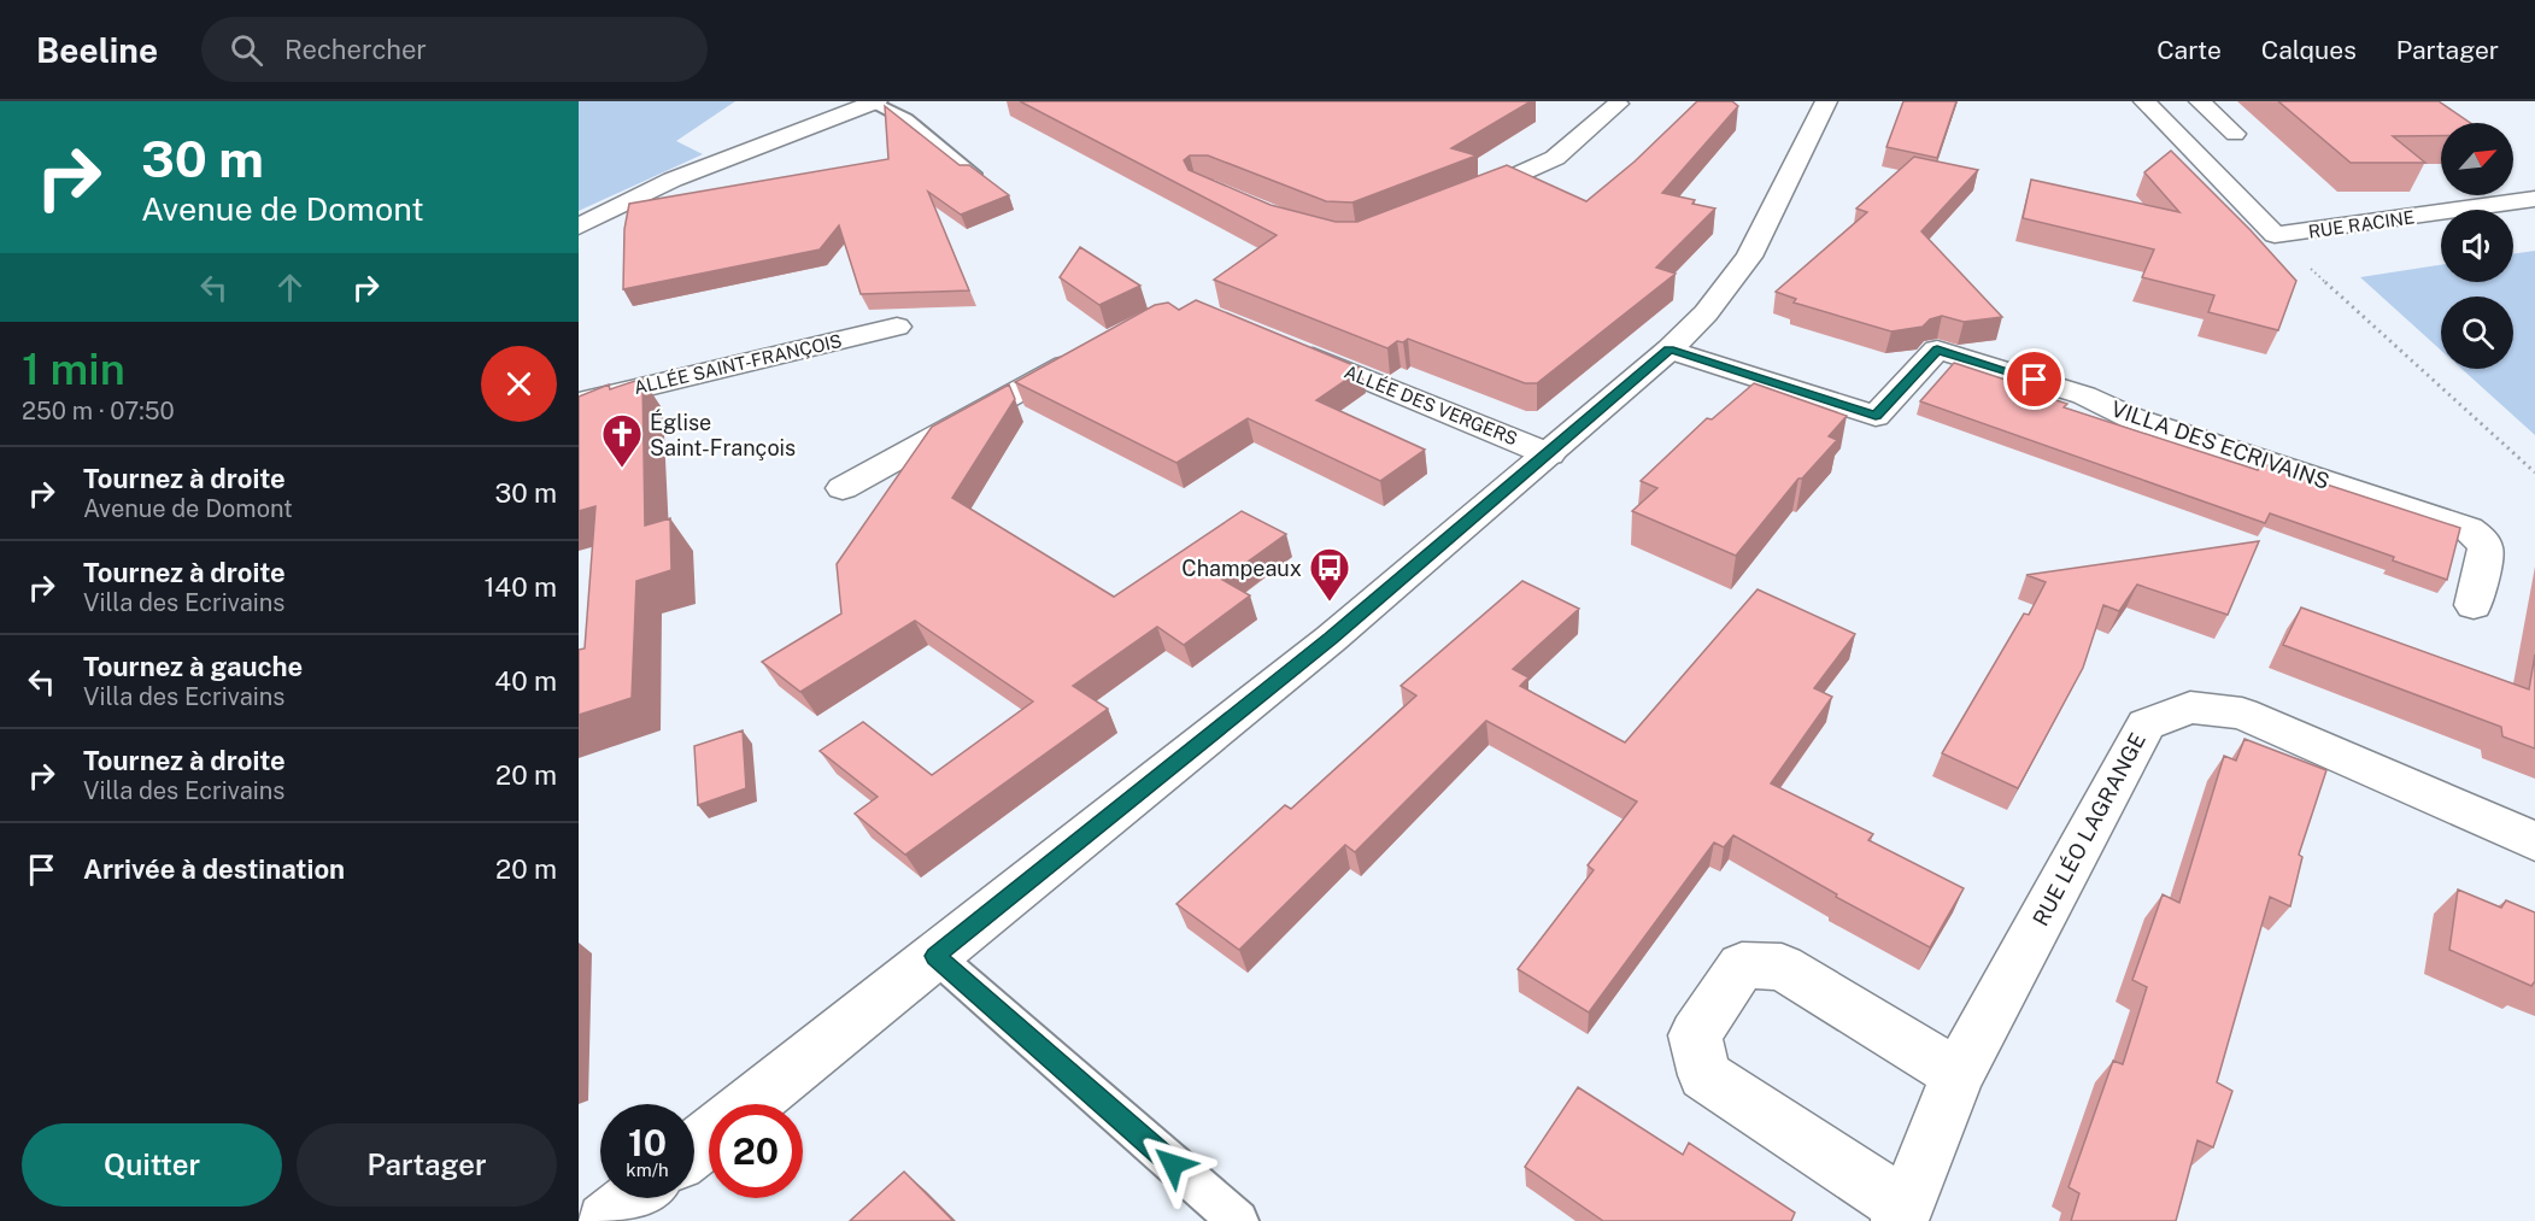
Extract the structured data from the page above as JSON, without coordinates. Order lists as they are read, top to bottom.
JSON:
{
  "streets": {
    "street": [
      "RUE RACINE",
      "ALLÉE SAINT-FRANÇOIS",
      "ALLÉE DES VERGERS",
      "VILLA DES ECRIVAINS",
      "RUE LÉO LAGRANGE"
    ]
  },
  "places": {
    "church": ["Église Saint-François"],
    "bus stop": ["Champeaux"]
  },
  "north": "top right",
  "page": {
    "header": "Beeline",
    "search": "Rechercher",
    "nav": ["Carte", "Calques", "Partager"],
    "turn": ["30 m", "Avenue de Domont"],
    "heading": ["1 min", "250 m · 07:50"],
    "list": [
      {
        "name": "Tournez à droite",
        "note": "Avenue de Domont",
        "value": "30 m"
      },
      {
        "name": "Tournez à droite",
        "note": "Villa des Ecrivains",
        "value": "140 m"
      },
      {
        "name": "Tournez à gauche",
        "note": "Villa des Ecrivains",
        "value": "40 m"
      },
      {
        "name": "Tournez à droite",
        "note": "Villa des Ecrivains",
        "value": "20 m"
      },
      {
        "name": "Arrivée à destination",
        "value": "20 m"
      }
    ],
    "speed": "10 km/h",
    "limit": "20",
    "buttons": ["Quitter", "Partager"]
  }
}
